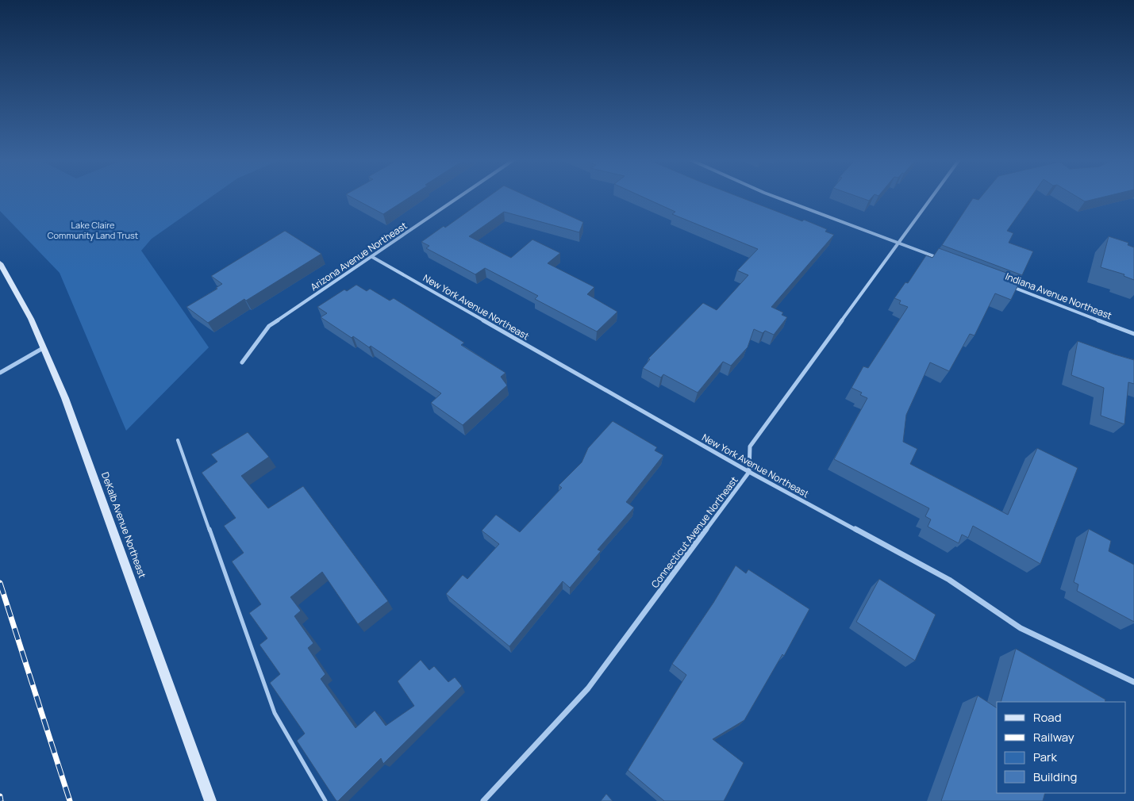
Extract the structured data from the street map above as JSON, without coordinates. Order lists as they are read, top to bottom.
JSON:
{
  "streets": {
    "main road": ["DeKalb Avenue Northeast"],
    "street": [
      "Arizona Avenue Northeast",
      "Indiana Avenue Northeast",
      "New York Avenue Northeast",
      "Connecticut Avenue Northeast"
    ]
  },
  "crossings": [
    ["Arizona Avenue Northeast", "New York Avenue Northeast"],
    ["New York Avenue Northeast", "Connecticut Avenue Northeast"]
  ],
  "parks": ["Lake Claire Community Land Trust"],
  "legend": [
    "Road",
    "Railway",
    "Park",
    "Building"
  ]
}
